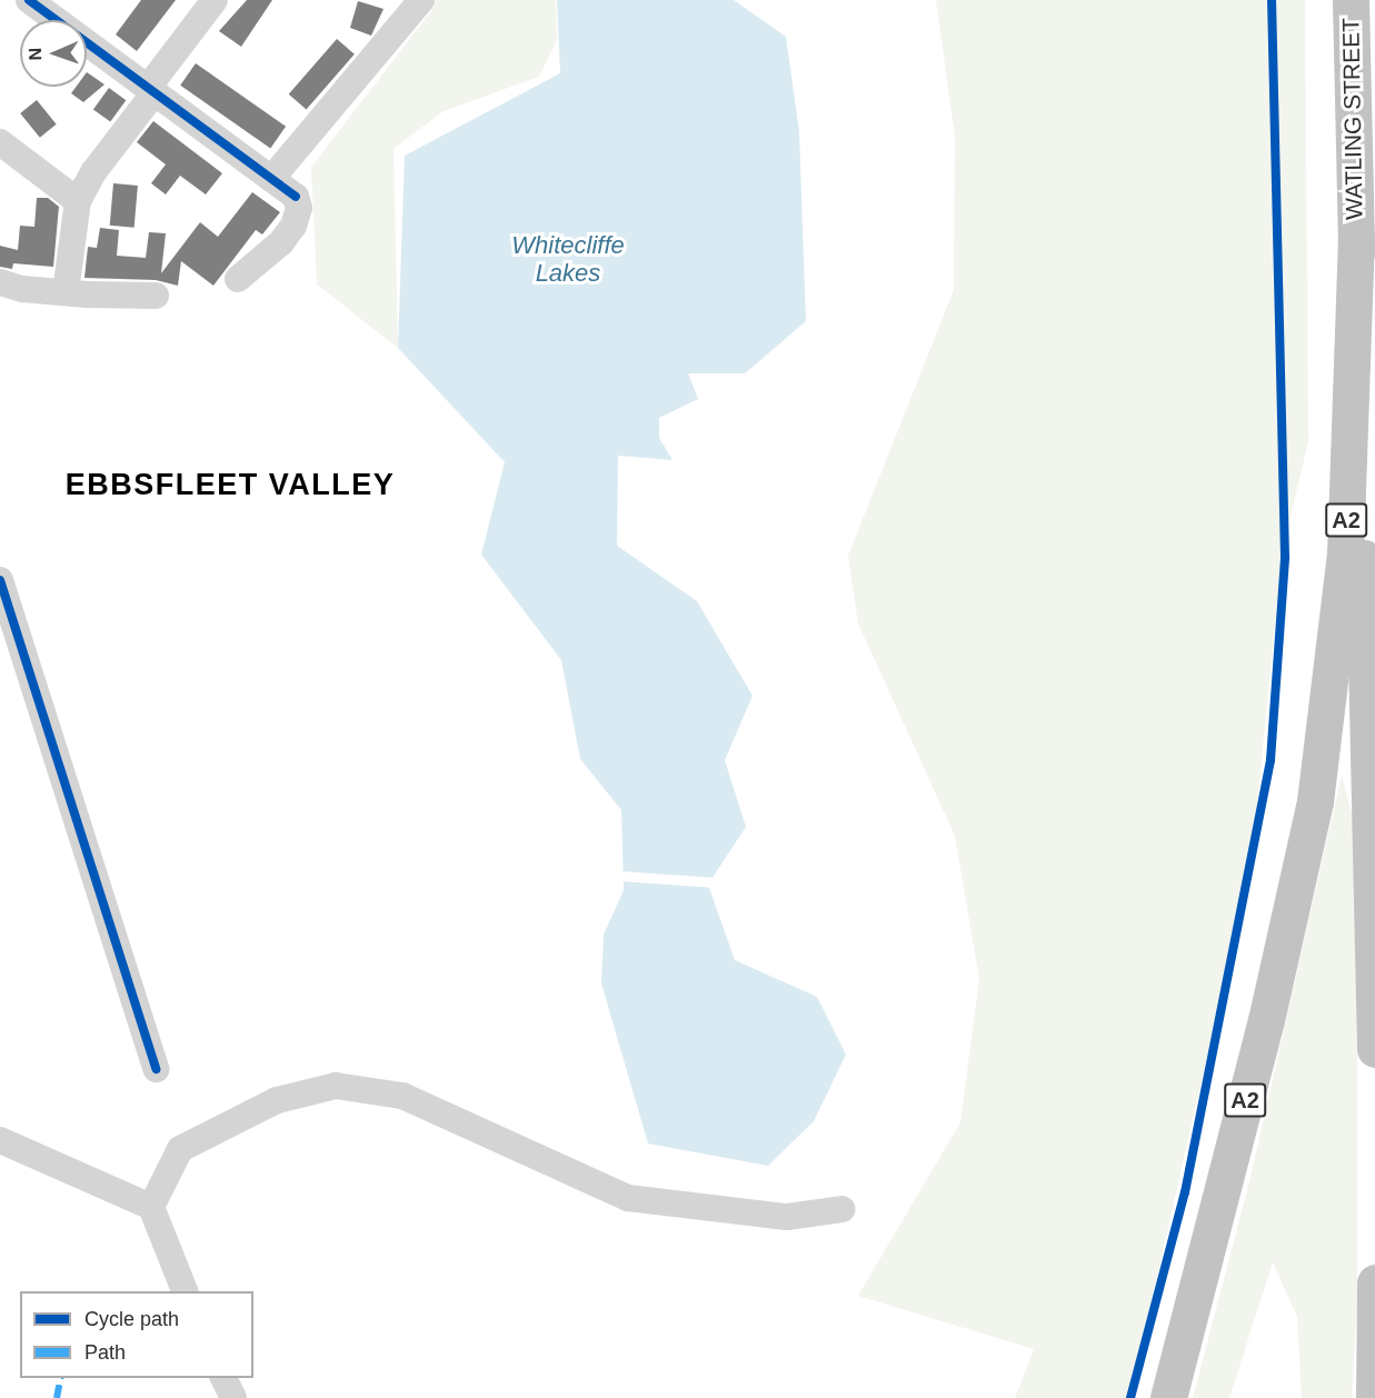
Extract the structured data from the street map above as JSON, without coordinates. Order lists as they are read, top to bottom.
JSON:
{
  "streets": {
    "highway": ["WATLING STREET", "A2"]
  },
  "crossings": [
    ["WATLING STREET", "A2"]
  ],
  "districts": ["EBBSFLEET VALLEY"],
  "water": ["Whitecliffe Lakes"],
  "legend": ["Cycle path", "Path"],
  "north": "left"
}
